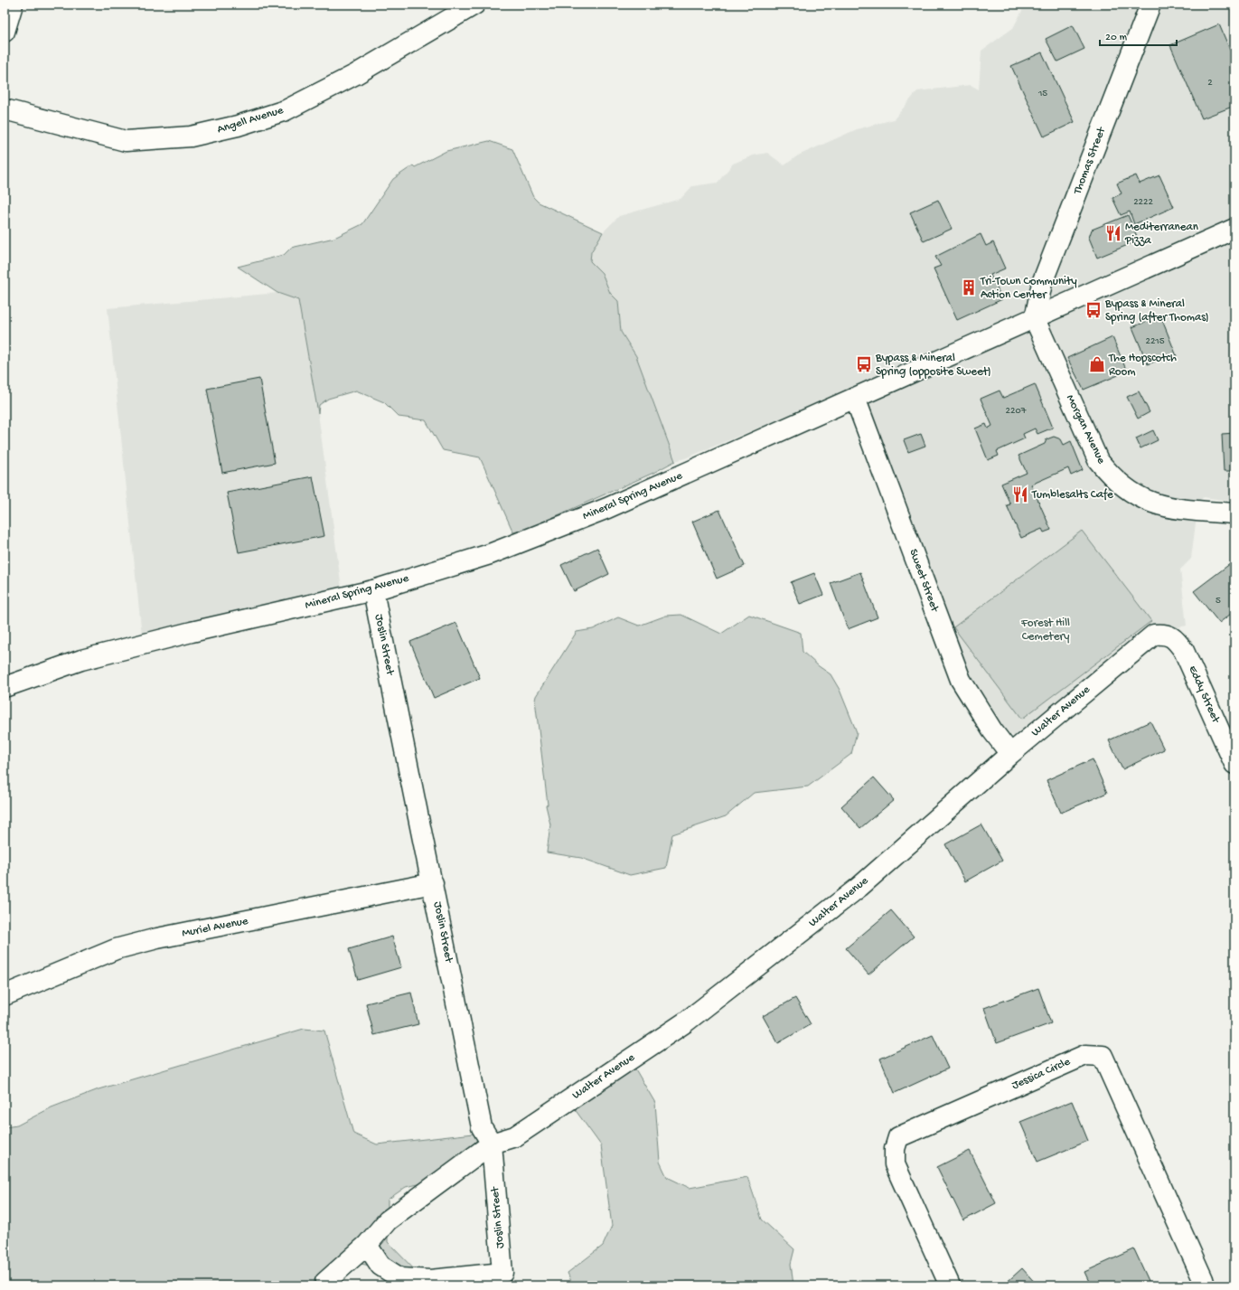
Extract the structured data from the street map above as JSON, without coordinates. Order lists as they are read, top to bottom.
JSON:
{
  "streets": {
    "street": [
      "Angell Avenue",
      "Thomas Street",
      "Morgan Avenue",
      "Mineral Spring Avenue",
      "Sweet Street",
      "Joslin Street",
      "Eddy Street",
      "Walter Avenue",
      "Muriel Avenue",
      "Jessica Circle"
    ]
  },
  "crossings": [
    ["Thomas Street", "Morgan Avenue"],
    ["Thomas Street", "Mineral Spring Avenue"],
    ["Morgan Avenue", "Mineral Spring Avenue"],
    ["Mineral Spring Avenue", "Sweet Street"],
    ["Mineral Spring Avenue", "Joslin Street"],
    ["Sweet Street", "Walter Avenue"],
    ["Joslin Street", "Walter Avenue"],
    ["Joslin Street", "Muriel Avenue"],
    ["Eddy Street", "Walter Avenue"]
  ],
  "parks": ["Forest Hill Cemetery"],
  "places": {
    "restaurant": ["Mediterranean Pizza", "Tumblesalts Cafe"],
    "building": ["Tri-Town Community Action Center"],
    "bus stop": ["Bypass & Mineral Spring (after Thomas)", "Bypass & Mineral Spring (opposite Sweet)"],
    "shop": ["The Hopscotch Room"]
  },
  "house_numbers": [
    "2",
    "15",
    "2222",
    "2215",
    "2207",
    "5"
  ],
  "scale_bar": "20 m"
}
